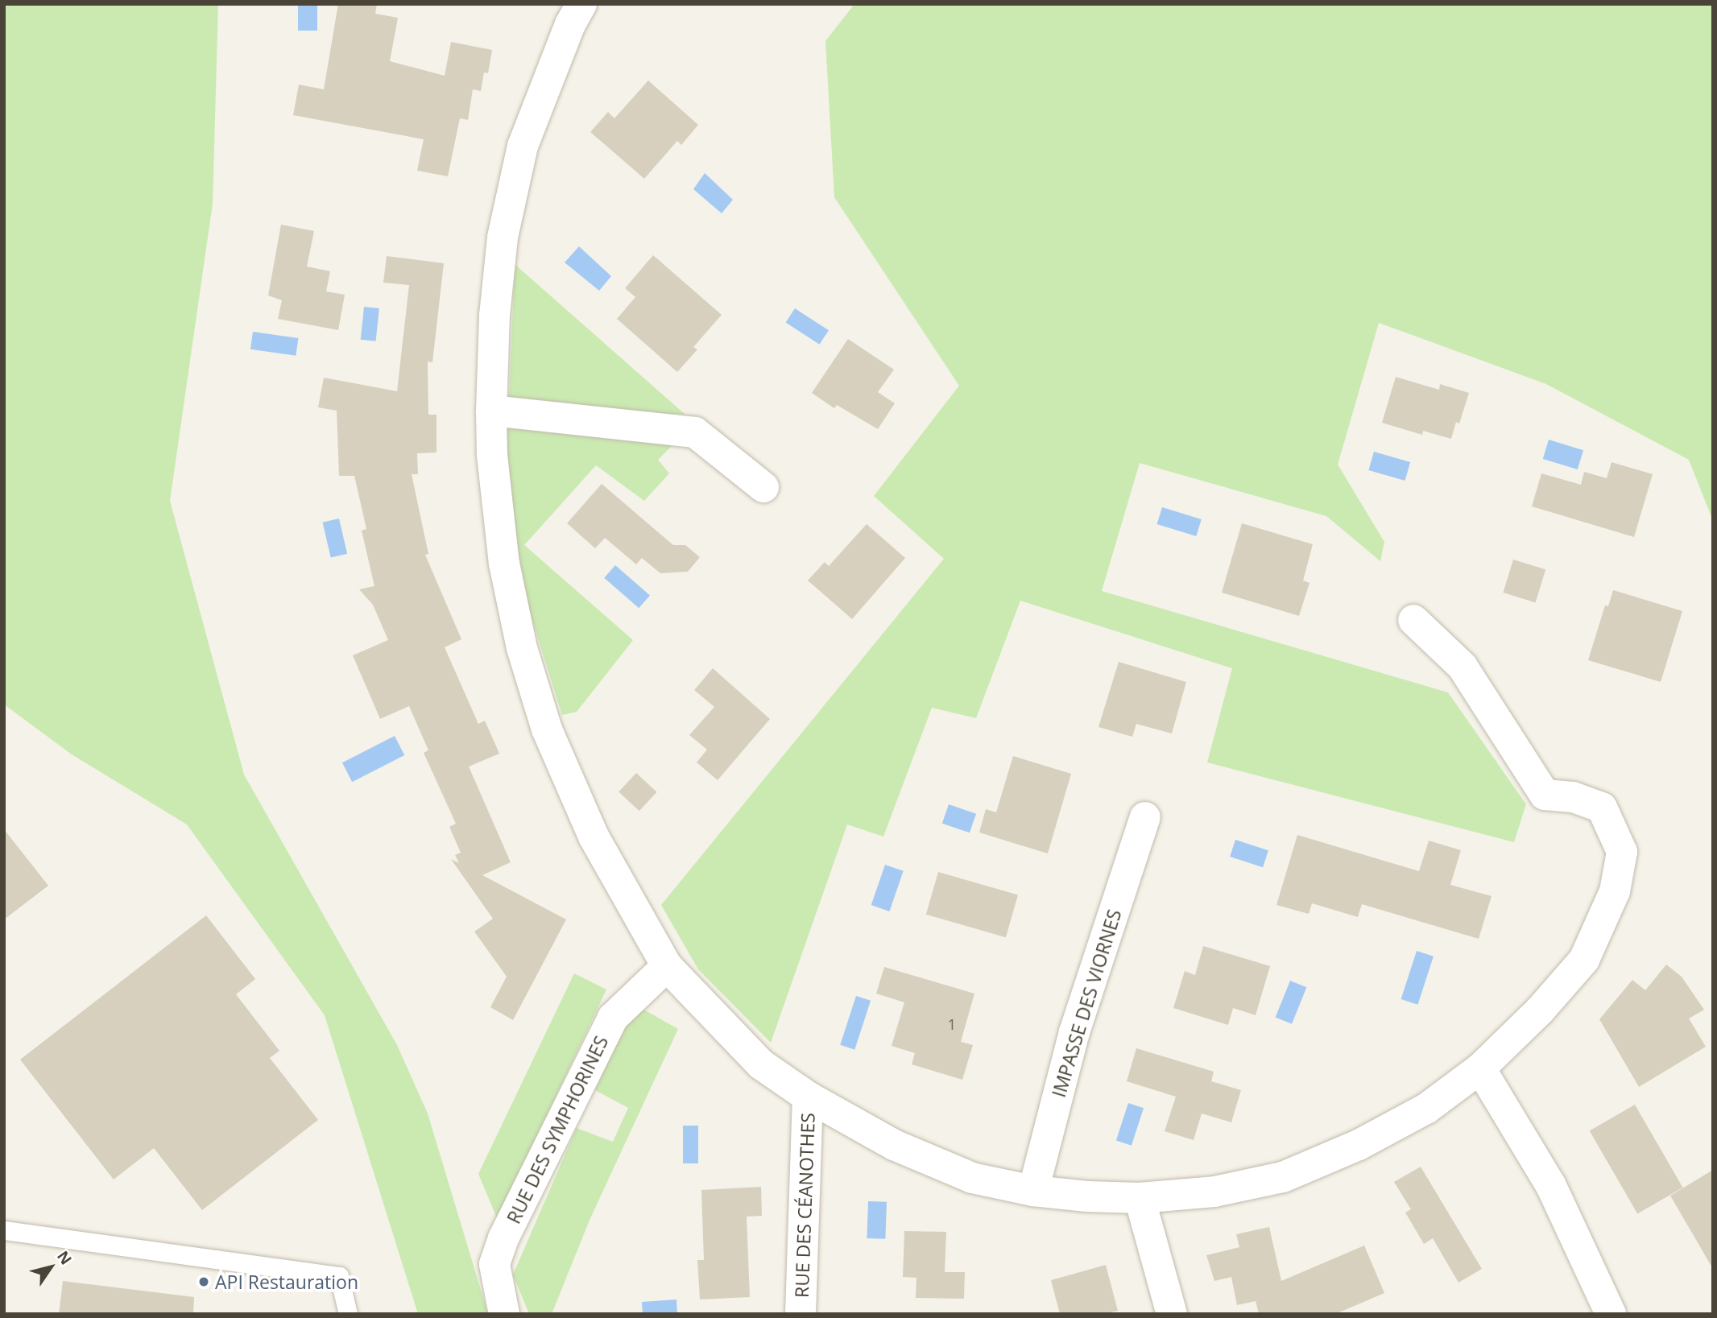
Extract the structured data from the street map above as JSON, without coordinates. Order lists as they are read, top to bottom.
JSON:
{
  "streets": {
    "street": ["IMPASSE DES VIORNES", "RUE DES SYMPHORINES", "RUE DES CÉANOTHES"]
  },
  "places": ["API Restauration"],
  "house_numbers": ["1"],
  "north": "top right"
}
